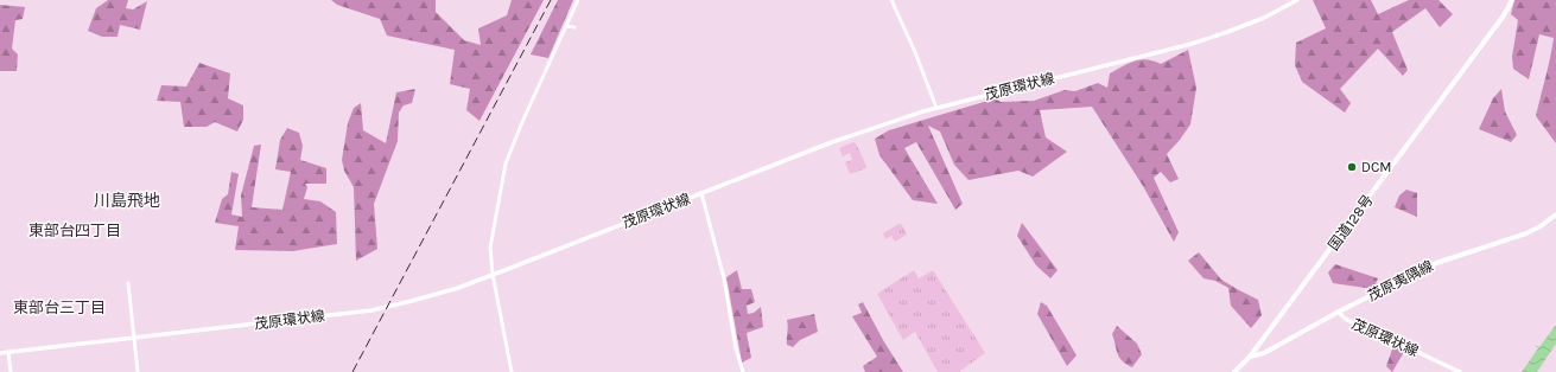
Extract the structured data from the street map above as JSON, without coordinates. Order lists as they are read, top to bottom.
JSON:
{
  "streets": {
    "main road": ["茂原環状線", "国道128号", "茂原夷隅線"]
  },
  "crossings": [
    ["茂原環状線", "茂原夷隅線"],
    ["国道128号", "茂原夷隅線"]
  ],
  "districts": ["川島飛地", "東部台四丁目", "東部台三丁目"],
  "places": ["DCM"]
}
